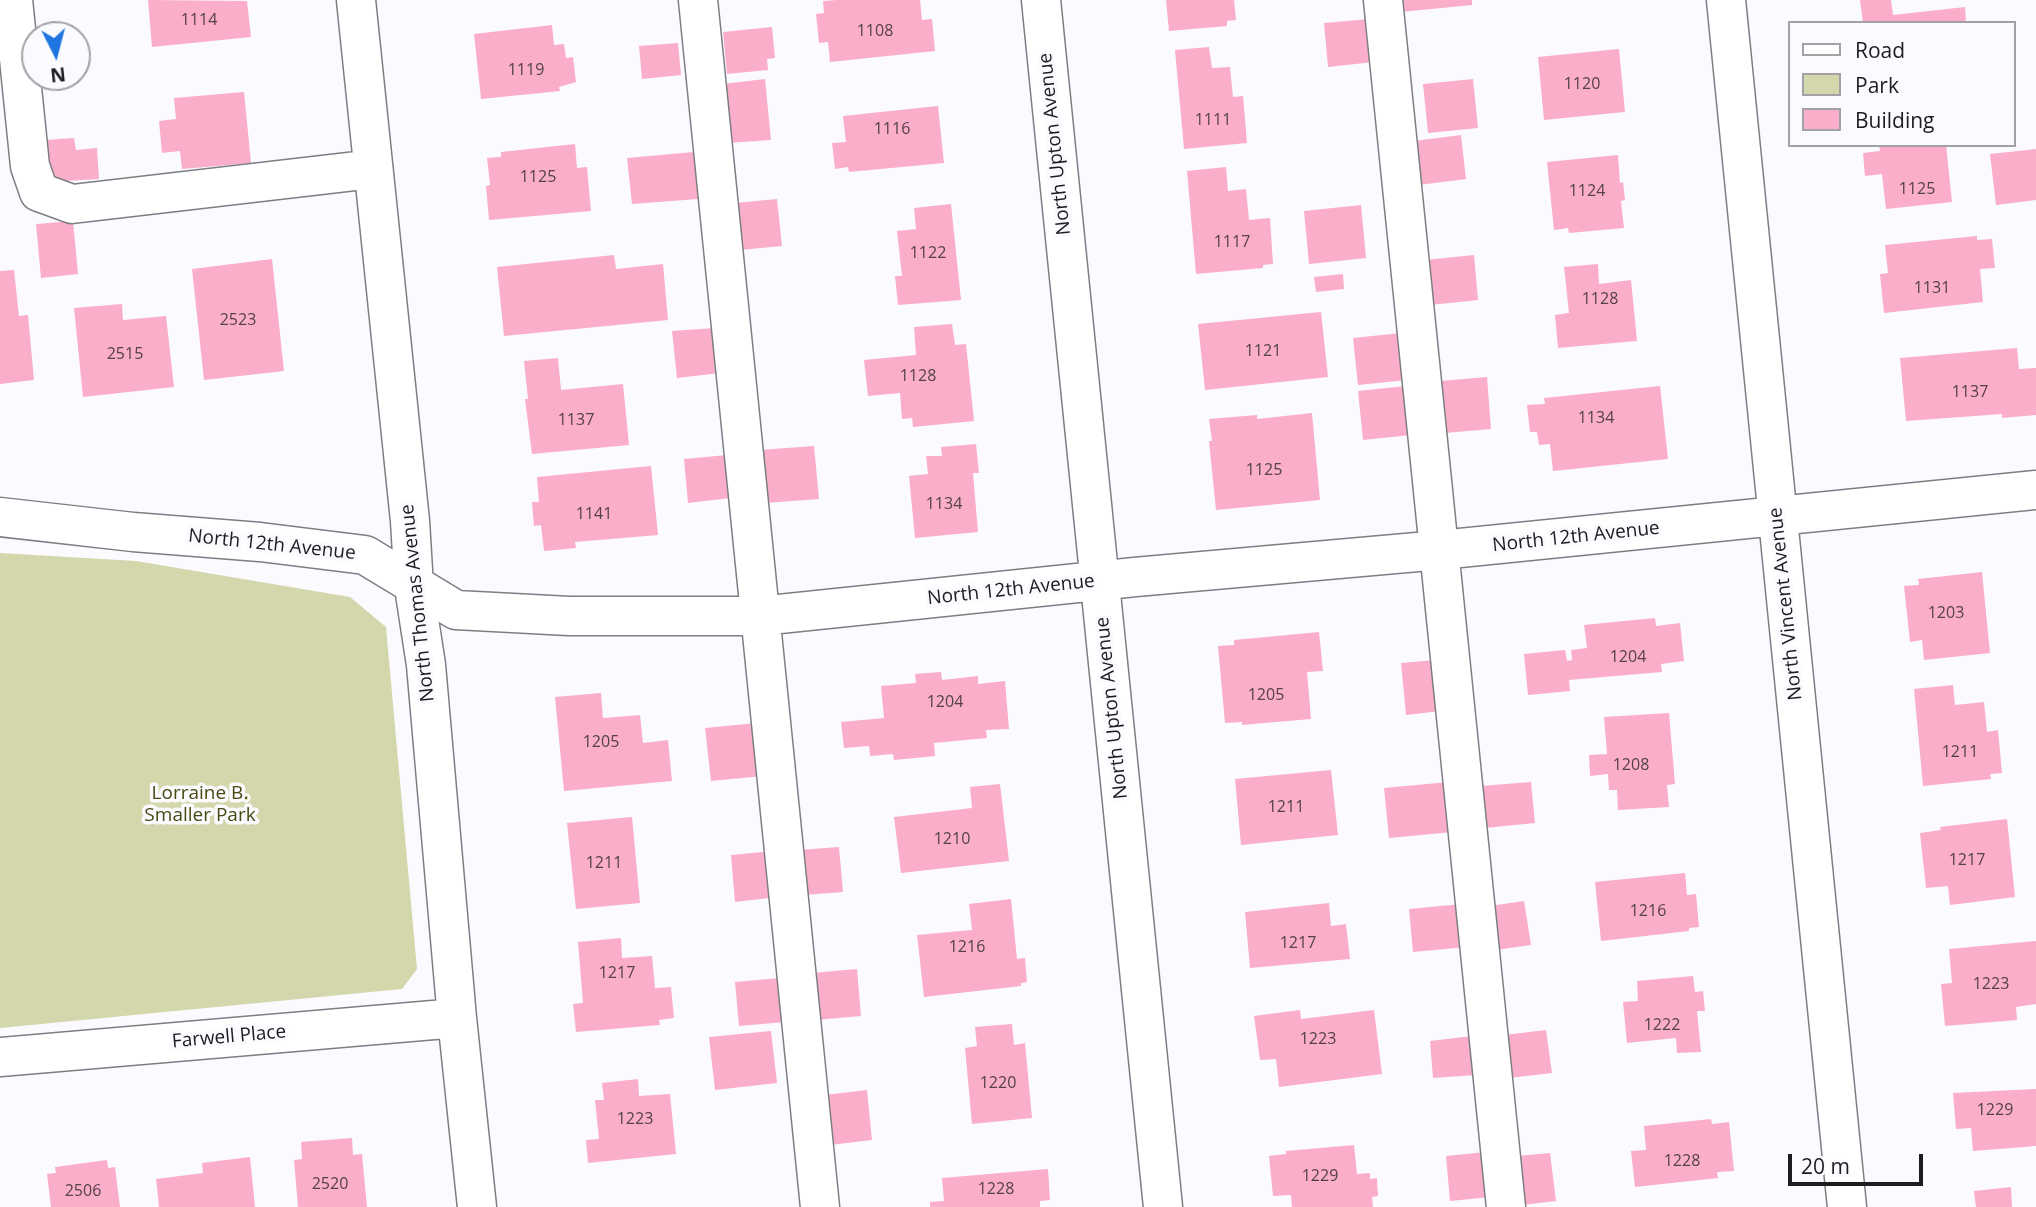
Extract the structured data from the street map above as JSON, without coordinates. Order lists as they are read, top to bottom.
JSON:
{
  "streets": {
    "street": [
      "North Upton Avenue",
      "North 12th Avenue",
      "North Thomas Avenue",
      "North Vincent Avenue",
      "Farwell Place"
    ]
  },
  "crossings": [
    ["North Upton Avenue", "North 12th Avenue"],
    ["North 12th Avenue", "North Thomas Avenue"],
    ["North 12th Avenue", "North Vincent Avenue"],
    ["North Thomas Avenue", "Farwell Place"]
  ],
  "parks": ["Lorraine B. Smaller Park"],
  "house_numbers": [
    "1114",
    "1108",
    "1119",
    "1120",
    "1111",
    "1116",
    "1125",
    "1125",
    "1124",
    "1117",
    "1122",
    "1131",
    "1128",
    "2523",
    "1121",
    "2515",
    "1128",
    "1137",
    "1134",
    "1137",
    "1125",
    "1134",
    "1141",
    "1203",
    "1204",
    "1205",
    "1204",
    "1205",
    "1211",
    "1208",
    "1211",
    "1210",
    "1217",
    "1211",
    "1216",
    "1217",
    "1216",
    "1217",
    "1223",
    "1222",
    "1223",
    "1220",
    "1229",
    "1223",
    "1228",
    "1229",
    "2520",
    "1228",
    "2506"
  ],
  "legend": ["Road", "Park", "Building"],
  "scale_bar": "20 m",
  "north": "bottom"
}
